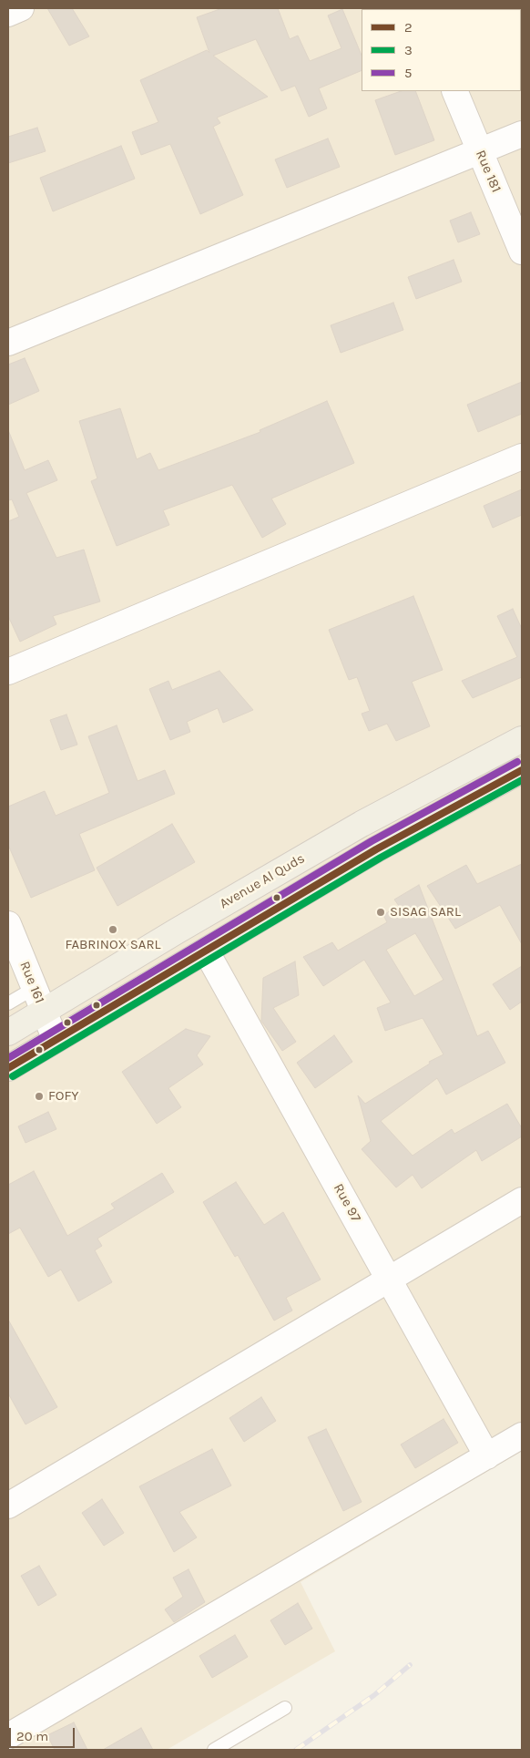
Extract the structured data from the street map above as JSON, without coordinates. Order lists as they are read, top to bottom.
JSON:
{
  "streets": {
    "main road": ["Avenue Al Quds"],
    "street": ["Rue 181", "Rue 161", "Rue 97"]
  },
  "crossings": [
    ["Avenue Al Quds", "Rue 161"]
  ],
  "places": ["SISAG SARL", "FABRINOX SARL", "FOFY"],
  "lines": ["transit line 5", "transit line 2", "transit line 3"],
  "legend": ["2", "3", "5"],
  "scale_bar": "20 m"
}
